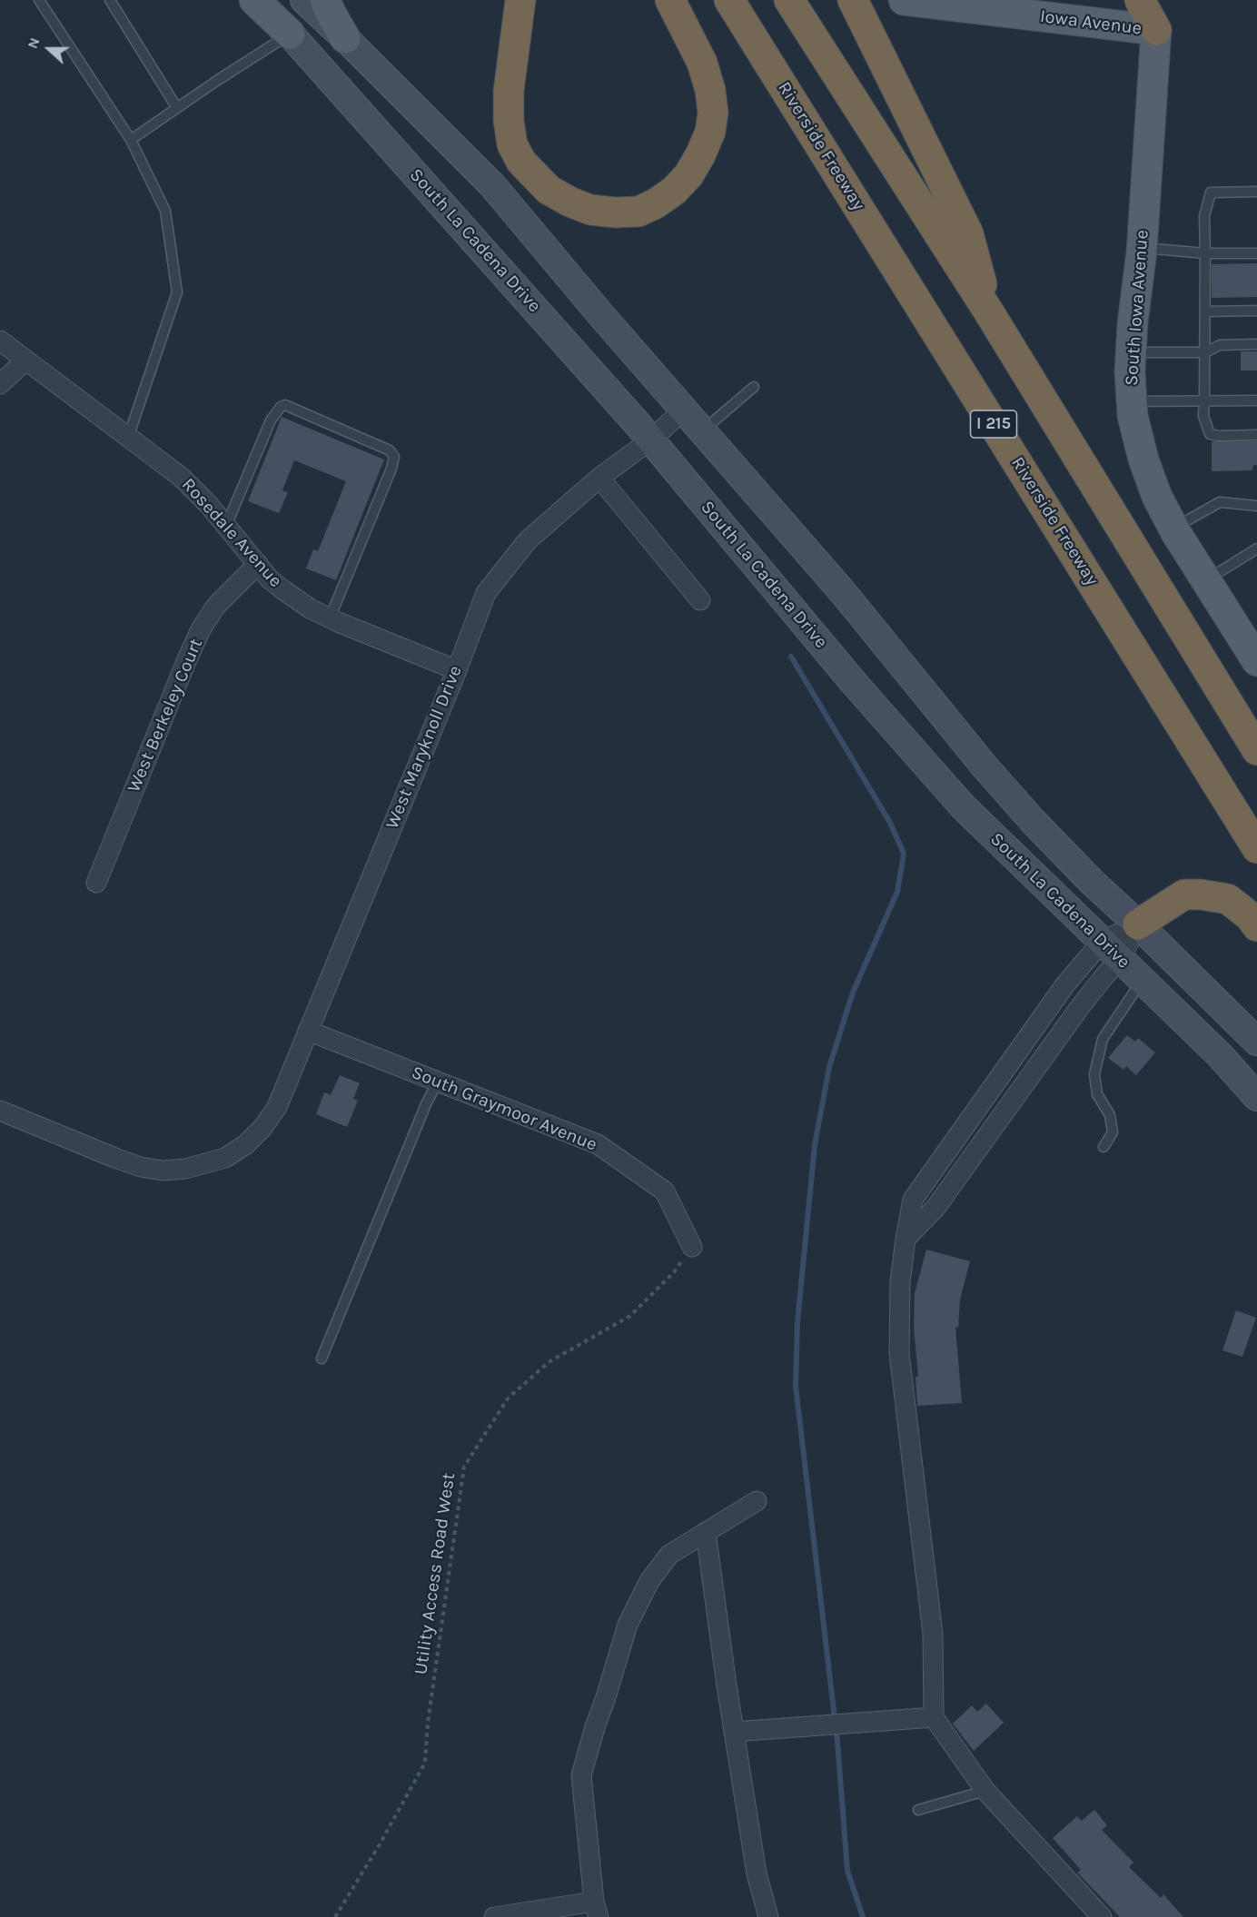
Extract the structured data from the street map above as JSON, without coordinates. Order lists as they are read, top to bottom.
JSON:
{
  "streets": {
    "highway": ["Riverside Freeway", "I 215"],
    "main road": ["Iowa Avenue", "South La Cadena Drive", "South Iowa Avenue"],
    "street": [
      "Rosedale Avenue",
      "West Berkeley Court",
      "West Maryknoll Drive",
      "South Graymoor Avenue"
    ],
    "path": ["Utility Access Road West"]
  },
  "crossings": [
    ["Iowa Avenue", "South Iowa Avenue"],
    ["South La Cadena Drive", "West Maryknoll Drive"],
    ["Rosedale Avenue", "West Berkeley Court"],
    ["Rosedale Avenue", "West Maryknoll Drive"],
    ["West Maryknoll Drive", "South Graymoor Avenue"],
    ["South Graymoor Avenue", "Utility Access Road West"]
  ],
  "north": "left"
}
